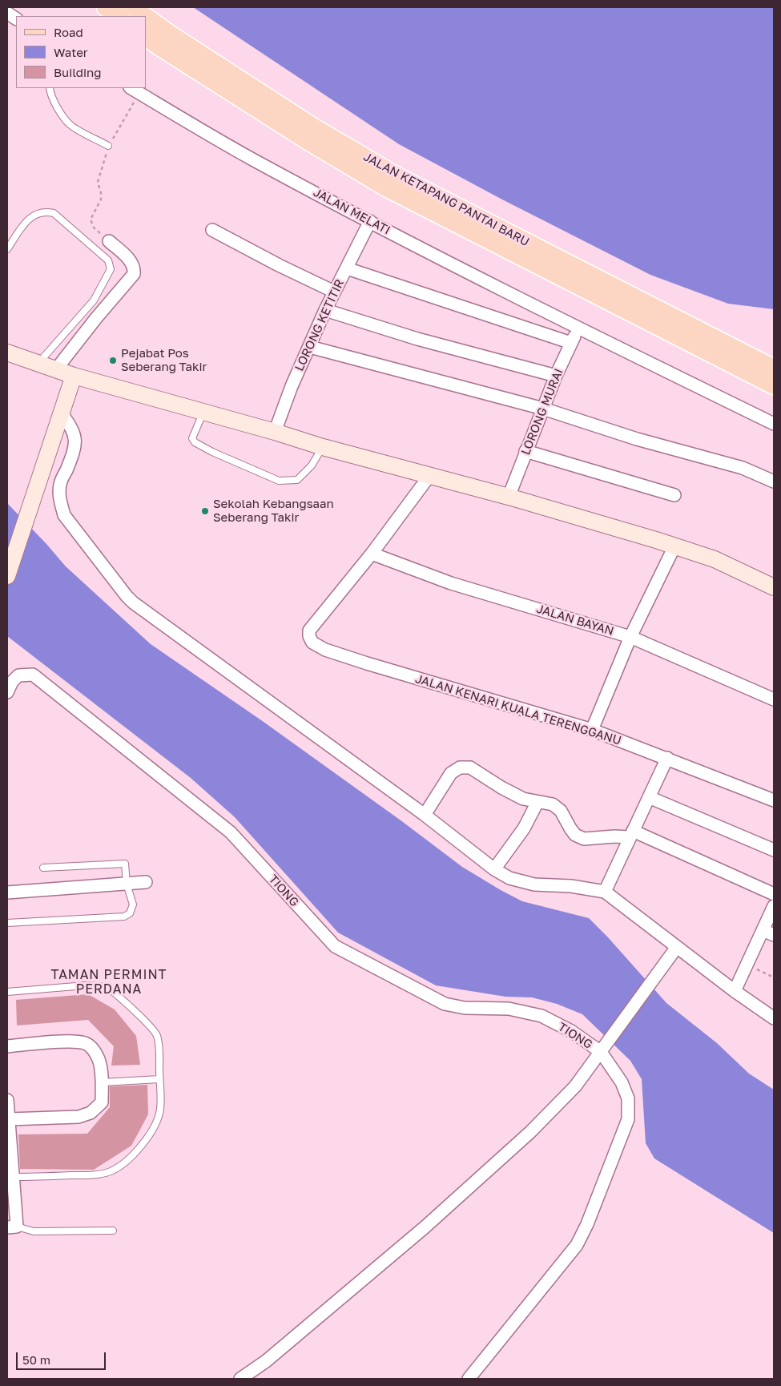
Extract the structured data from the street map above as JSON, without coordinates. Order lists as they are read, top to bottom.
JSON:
{
  "streets": {
    "main road": ["JALAN KETAPANG PANTAI BARU"],
    "street": [
      "JALAN MELATI",
      "LORONG KETITIR",
      "LORONG MURAI",
      "JALAN BAYAN",
      "JALAN KENARI KUALA TERENGGANU",
      "TIONG"
    ]
  },
  "crossings": [
    ["JALAN MELATI", "LORONG KETITIR"],
    ["JALAN MELATI", "LORONG MURAI"],
    ["JALAN BAYAN", "JALAN KENARI KUALA TERENGGANU"]
  ],
  "districts": ["TAMAN PERMINT PERDANA"],
  "places": ["Pejabat Pos Seberang Takir", "Sekolah Kebangsaan Seberang Takir"],
  "legend": ["Road", "Water", "Building"],
  "scale_bar": "50 m"
}
